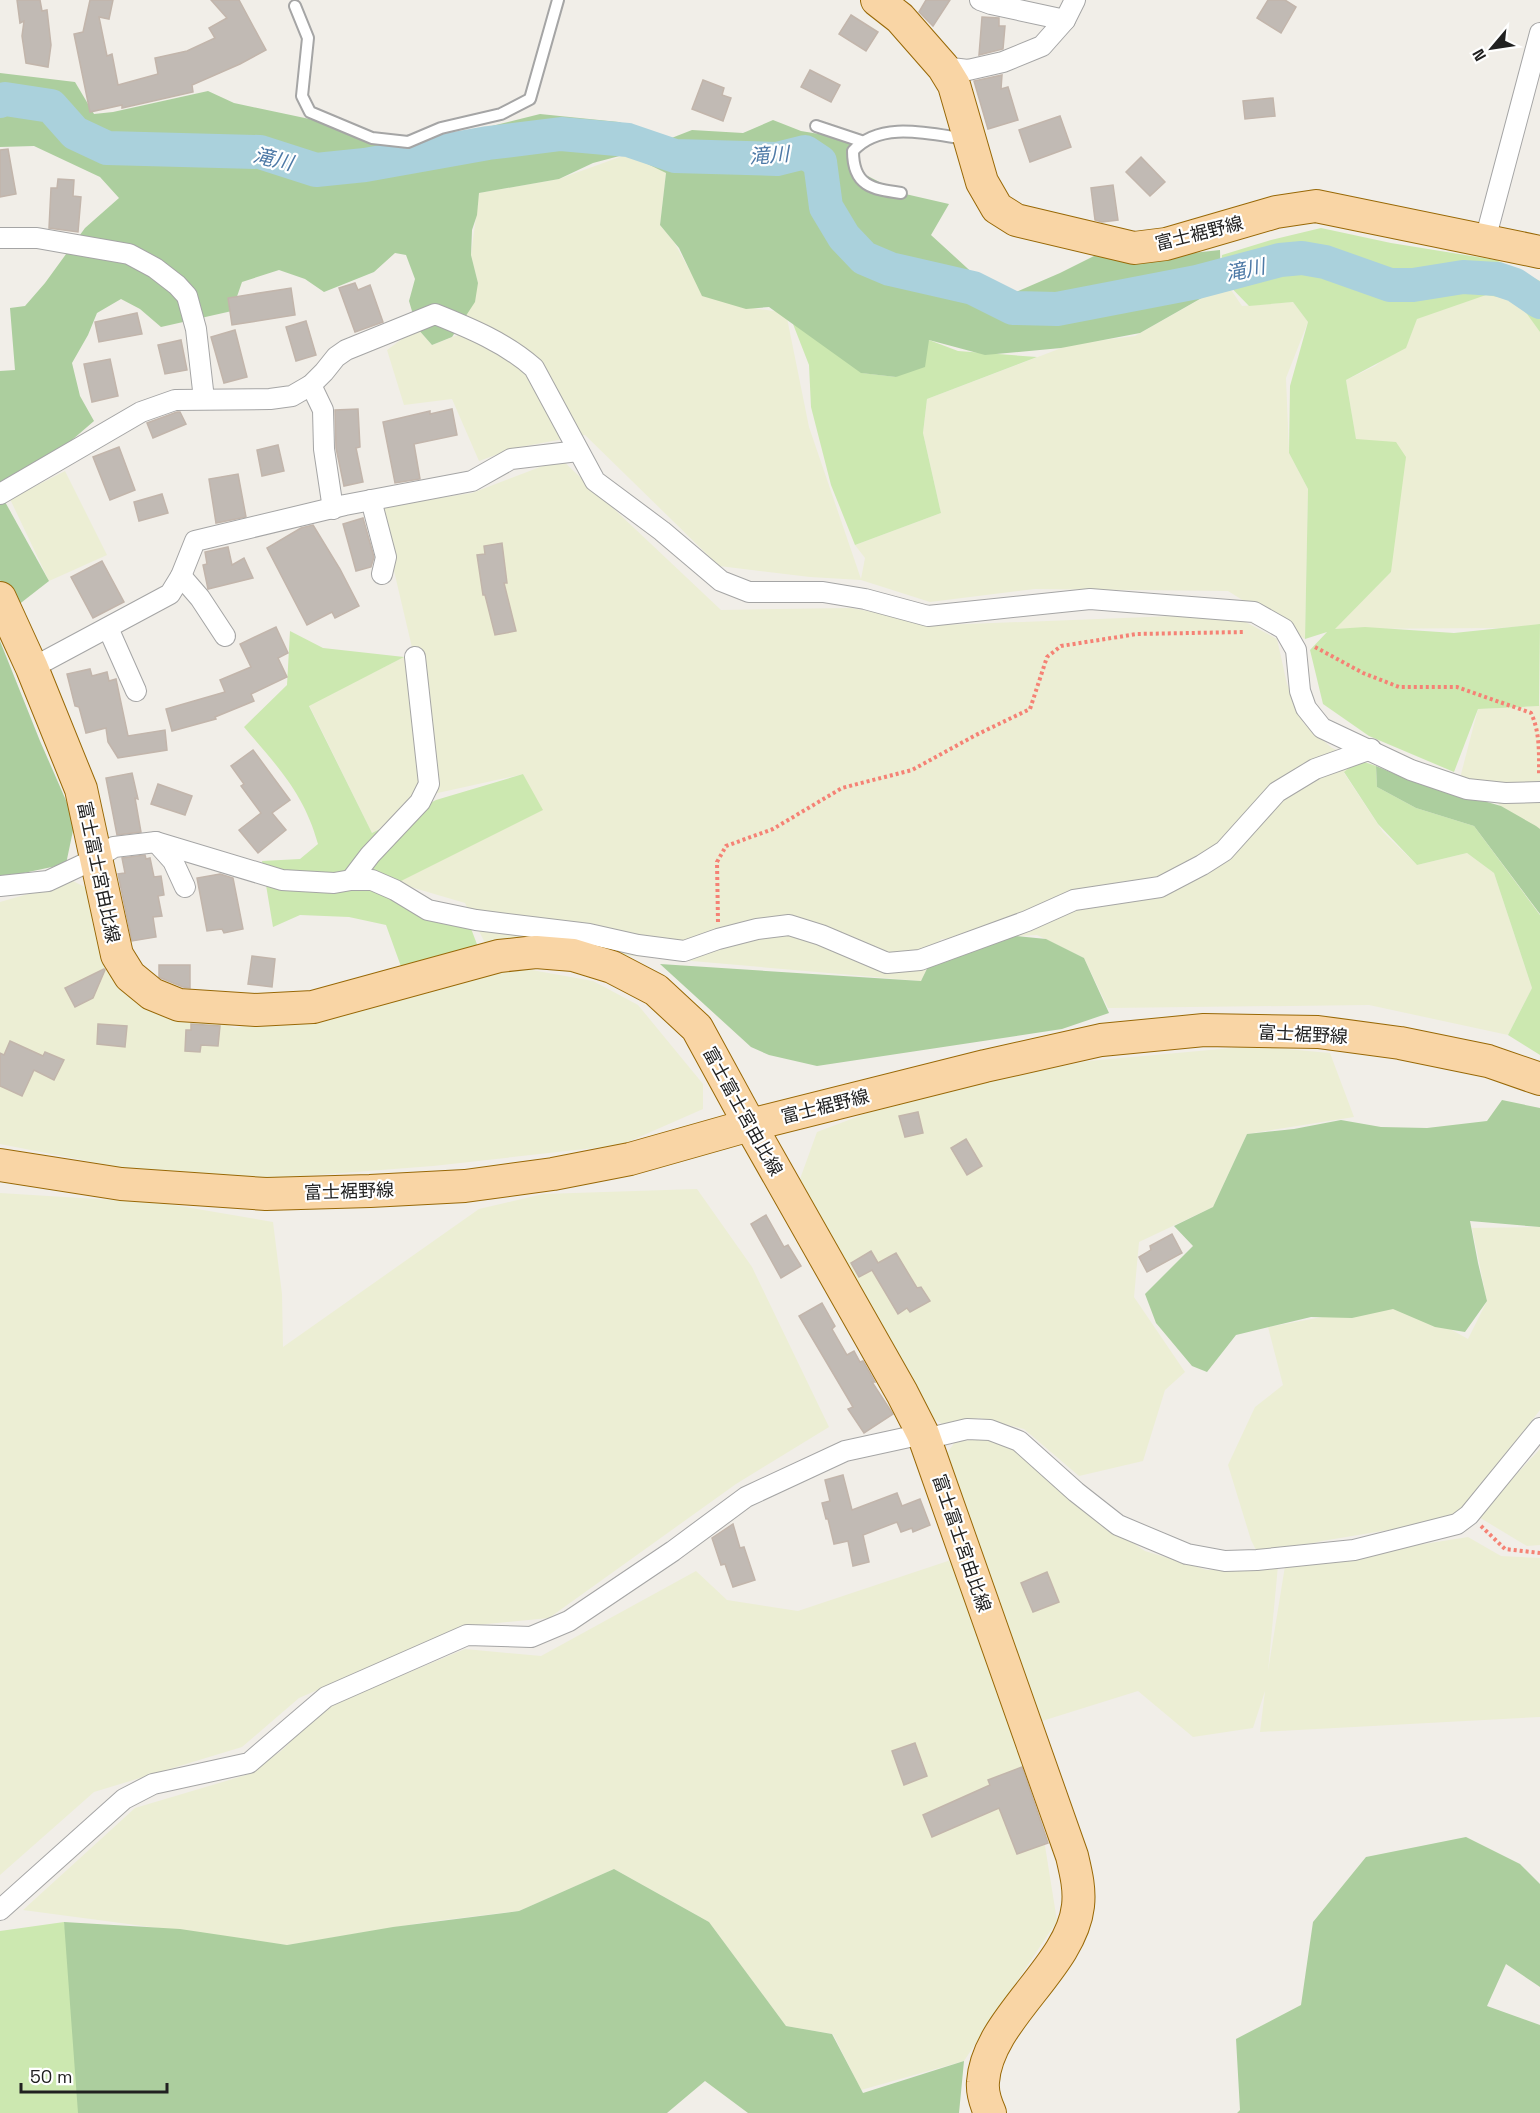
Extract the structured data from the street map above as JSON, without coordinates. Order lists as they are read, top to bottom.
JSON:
{
  "streets": {
    "main road": ["富士裾野線", "富士富士宮由比線"]
  },
  "crossings": [
    ["富士裾野線", "富士富士宮由比線"]
  ],
  "water": ["滝川"],
  "scale_bar": "50 m",
  "north": "bottom left"
}
